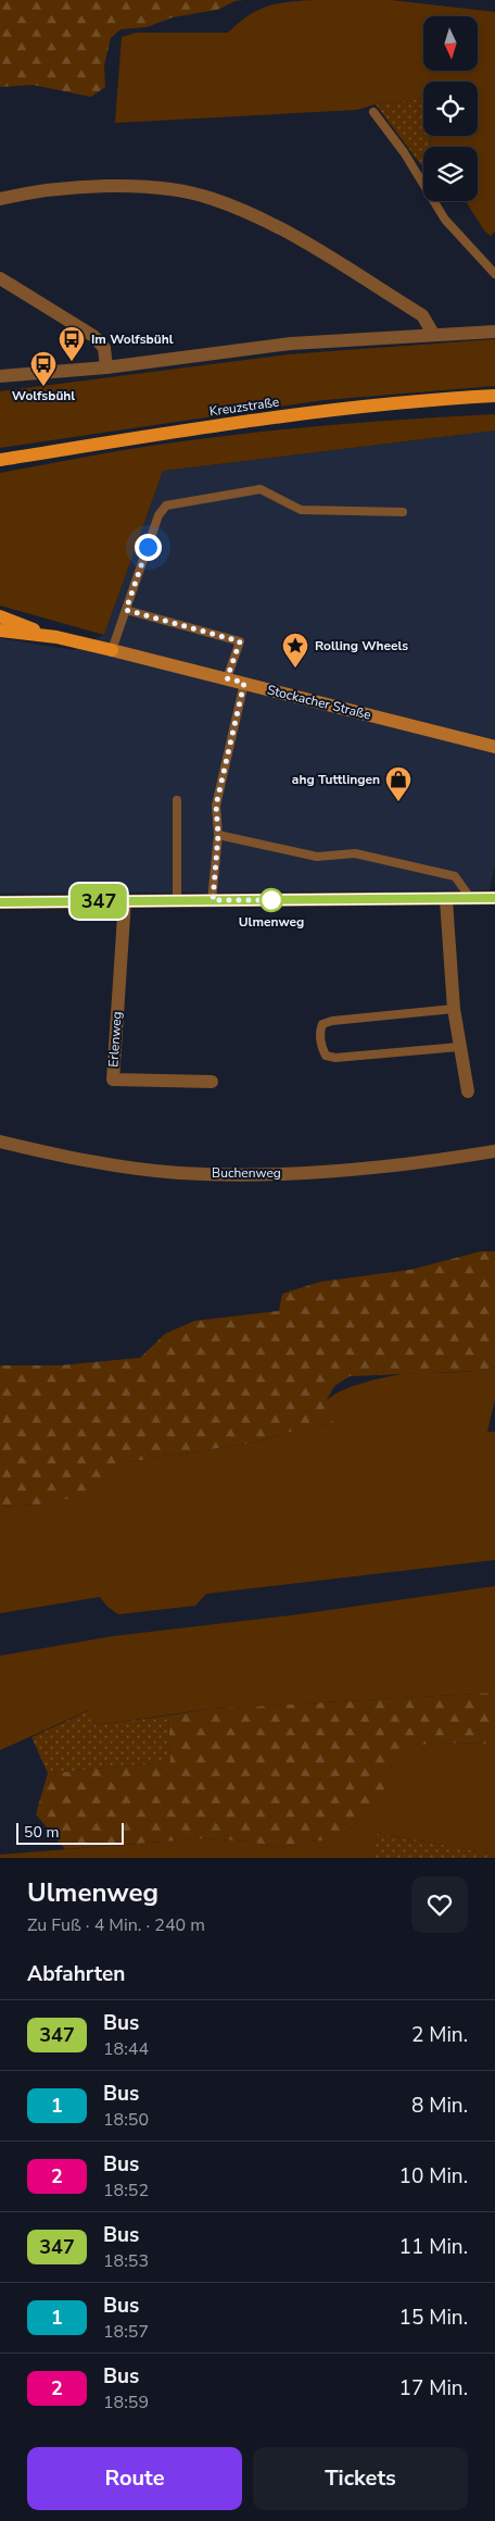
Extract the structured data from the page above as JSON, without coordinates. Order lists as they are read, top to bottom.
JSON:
{
  "streets": {
    "main road": ["Kreuzstraße"],
    "street": ["Stockacher Straße", "Erlenweg", "Buchenweg"]
  },
  "places": {
    "bus stop": ["Im Wolfsbühl", "Wolfsbühl"],
    "place": ["Rolling Wheels"],
    "shop": ["ahg Tuttlingen"],
    "other": ["Ulmenweg"]
  },
  "lines": ["bus line 347"],
  "scale_bar": "50 m",
  "north": "bottom",
  "page": {
    "on_map": "347",
    "scale": "50 m",
    "heading": [
      ["Ulmenweg", "Zu Fuß · 4 Min. · 240 m"],
      "Abfahrten"
    ],
    "list": [
      {
        "mark": "347",
        "name": "Bus",
        "note": "18:44",
        "value": "2 Min."
      },
      {
        "mark": "1",
        "name": "Bus",
        "note": "18:50",
        "value": "8 Min."
      },
      {
        "mark": "2",
        "name": "Bus",
        "note": "18:52",
        "value": "10 Min."
      },
      {
        "mark": "347",
        "name": "Bus",
        "note": "18:53",
        "value": "11 Min."
      },
      {
        "mark": "1",
        "name": "Bus",
        "note": "18:57",
        "value": "15 Min."
      },
      {
        "mark": "2",
        "name": "Bus",
        "note": "18:59",
        "value": "17 Min."
      }
    ],
    "buttons": ["Route", "Tickets"]
  }
}
